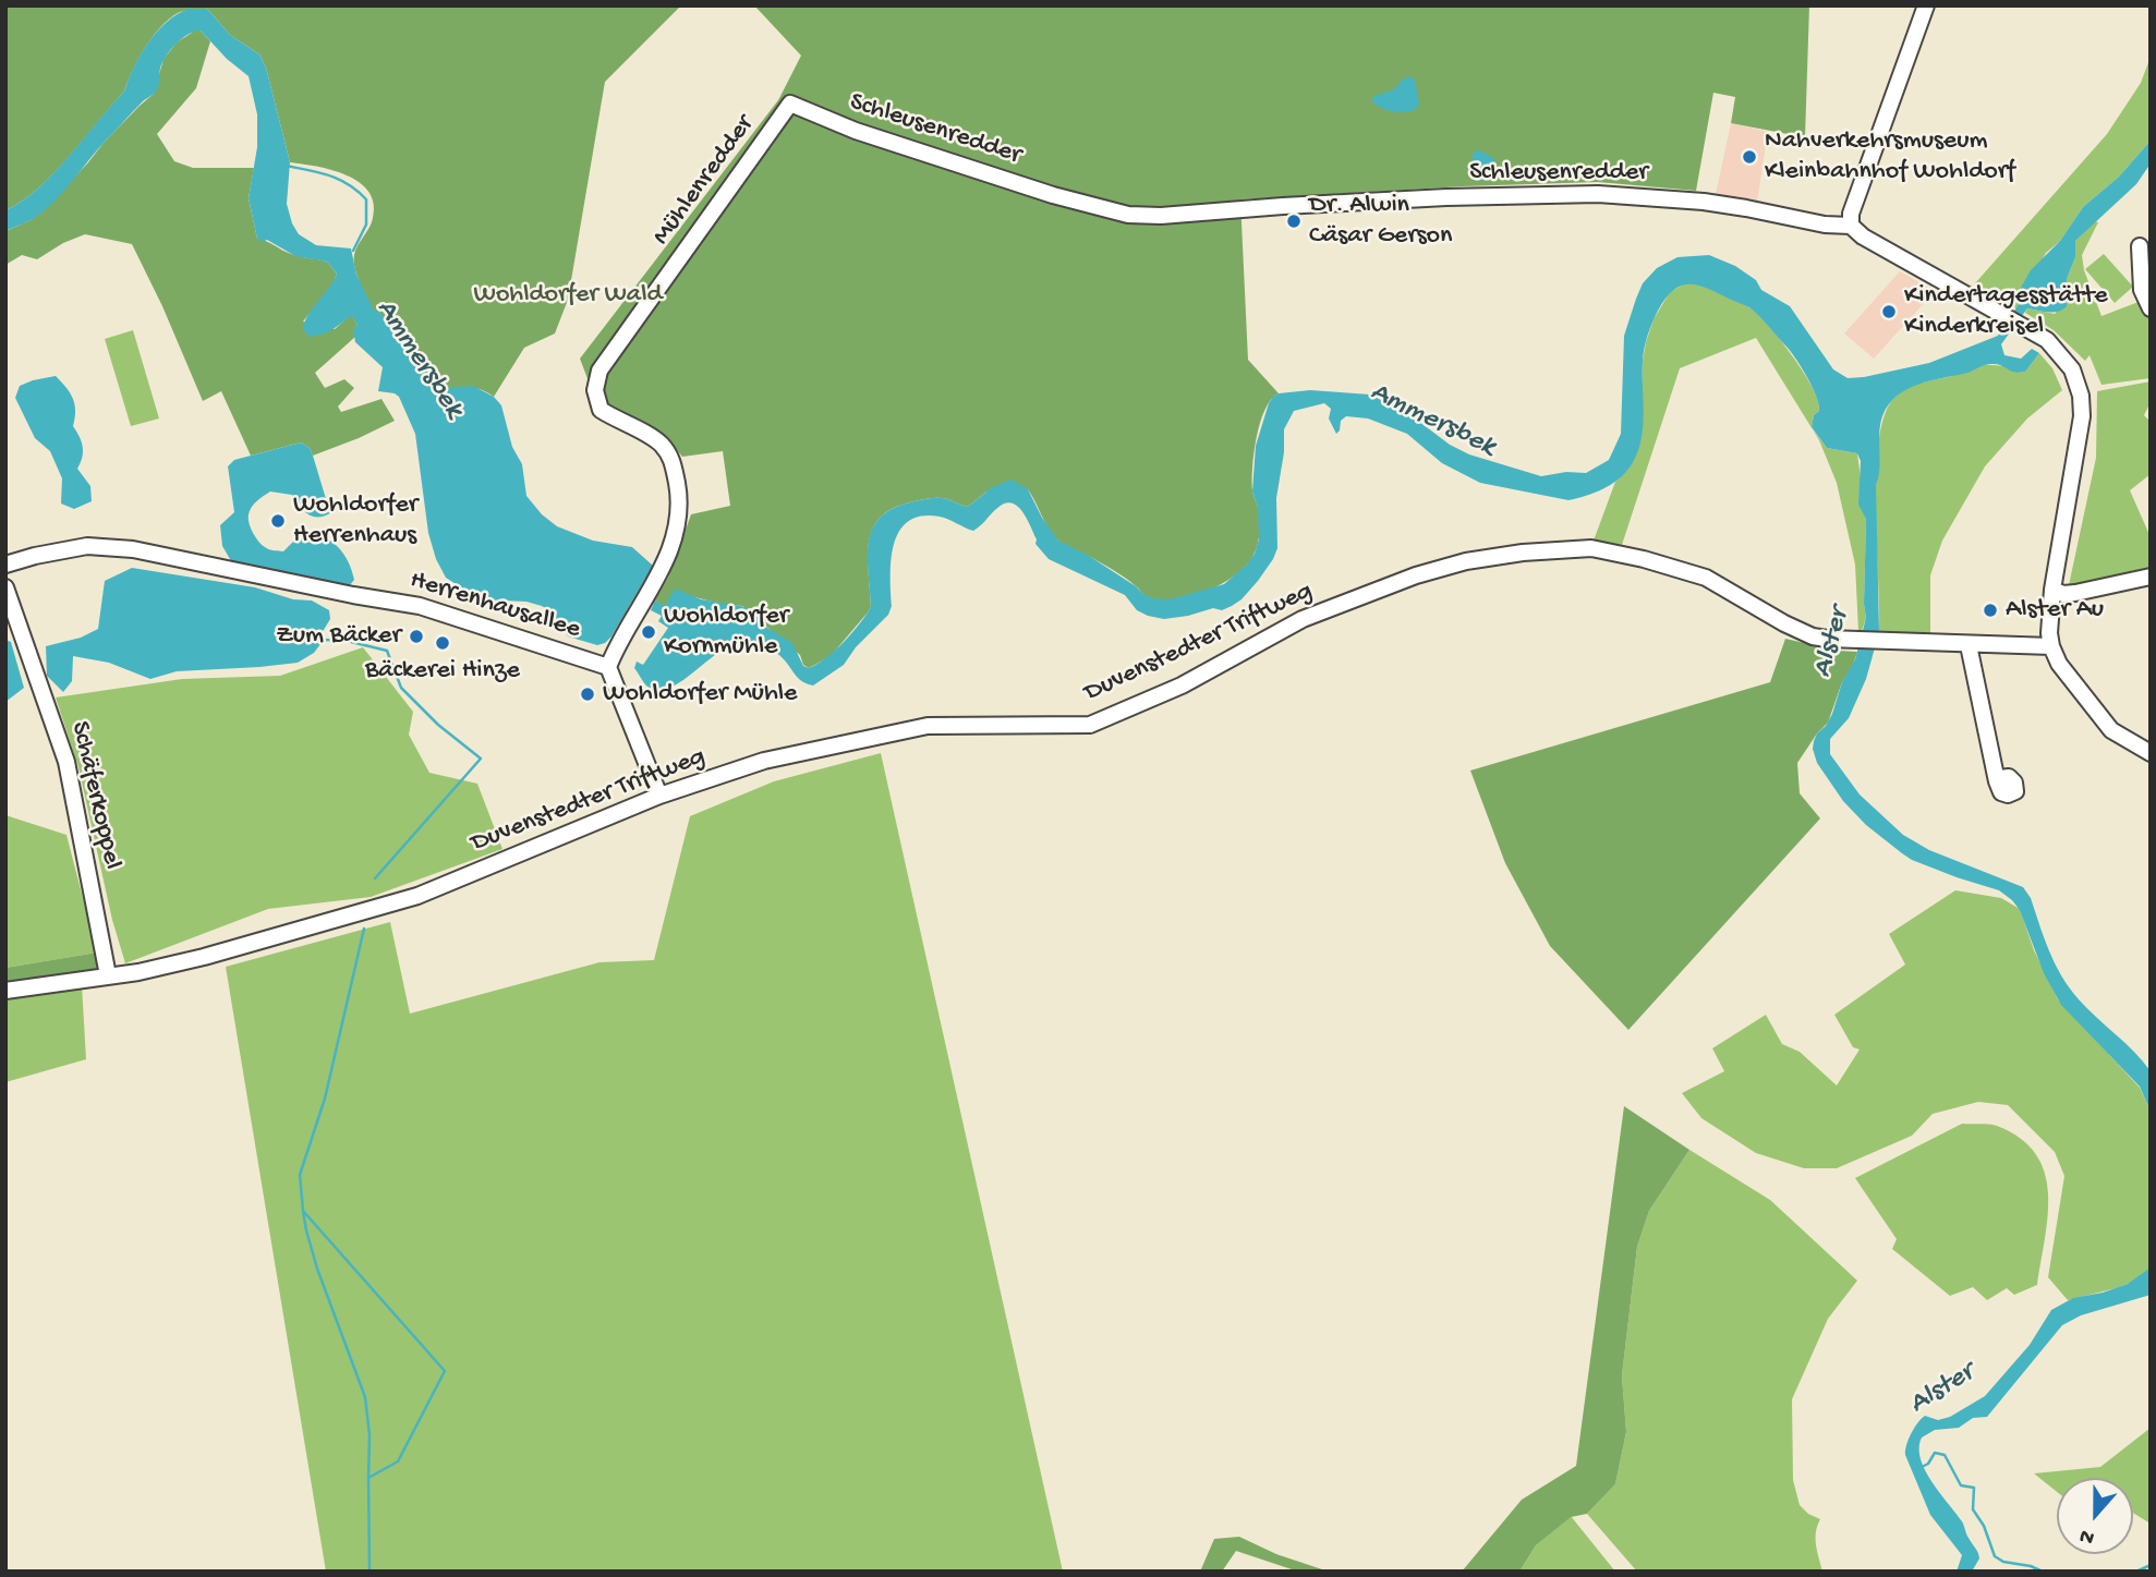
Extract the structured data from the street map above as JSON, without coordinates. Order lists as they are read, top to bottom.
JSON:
{
  "streets": {
    "street": [
      "Schleusenredder",
      "Mühlenredder",
      "Herrenhausallee",
      "Duvenstedter Triftweg",
      "Schäferkoppel"
    ]
  },
  "crossings": [
    ["Schleusenredder", "Mühlenredder"],
    ["Mühlenredder", "Herrenhausallee"],
    ["Duvenstedter Triftweg", "Schäferkoppel"]
  ],
  "water": ["Ammersbek", "Alster"],
  "parks": ["Wohldorfer Wald"],
  "places": [
    "Nahverkehrsmuseum Kleinbahnhof Wohldorf",
    "Dr. Alwin Cäsar Gerson",
    "Kindertagesstätte Kinderkreisel",
    "Wohldorfer Herrenhaus",
    "Alster Au",
    "Wohldorfer Kornmühle",
    "Zum Bäcker",
    "Bäckerei Hinze",
    "Wohldorfer Mühle"
  ],
  "north": "bottom"
}
